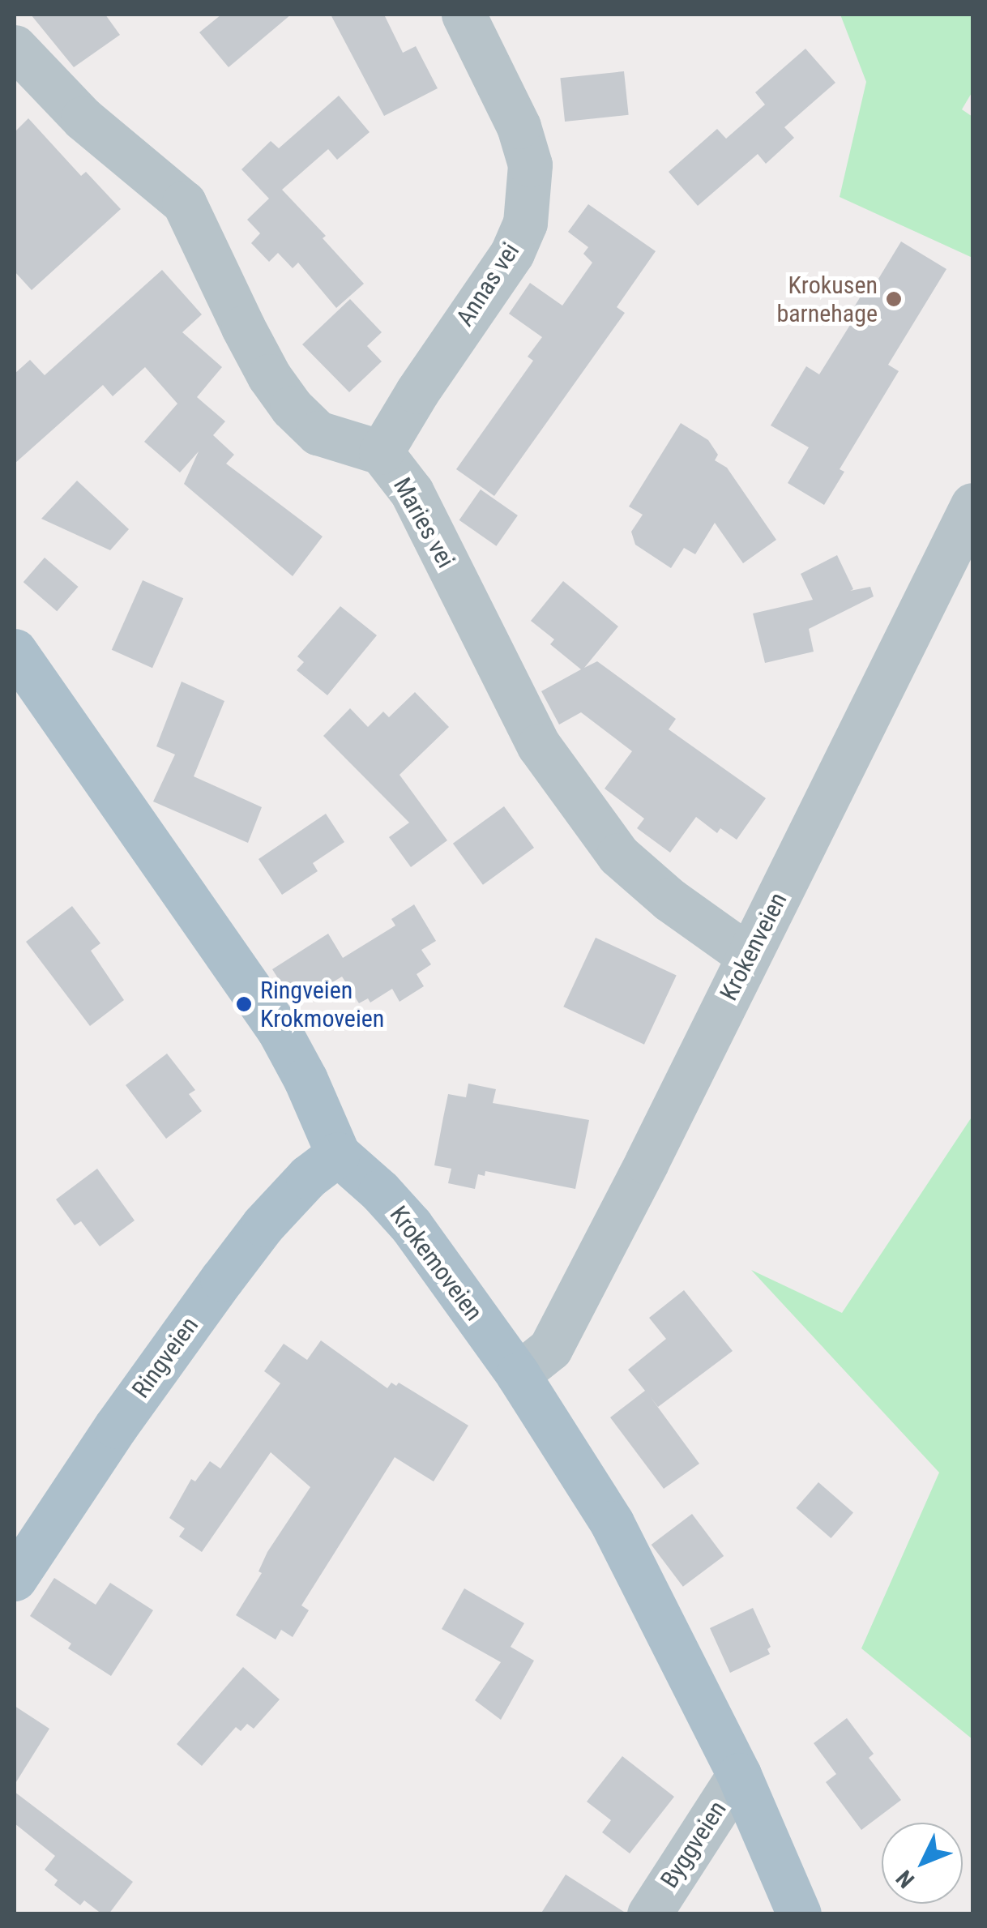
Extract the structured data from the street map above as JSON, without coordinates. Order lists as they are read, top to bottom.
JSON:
{
  "streets": {
    "main road": ["Krokemoveien", "Ringveien"],
    "street": [
      "Annas vei",
      "Maries vei",
      "Krokenveien",
      "Byggveien"
    ]
  },
  "crossings": [
    ["Annas vei", "Maries vei"],
    ["Maries vei", "Krokenveien"],
    ["Krokenveien", "Krokemoveien"],
    ["Krokemoveien", "Ringveien"],
    ["Krokemoveien", "Byggveien"]
  ],
  "places": ["Krokusen barnehage", "Ringveien Krokmoveien"],
  "north": "bottom left"
}
